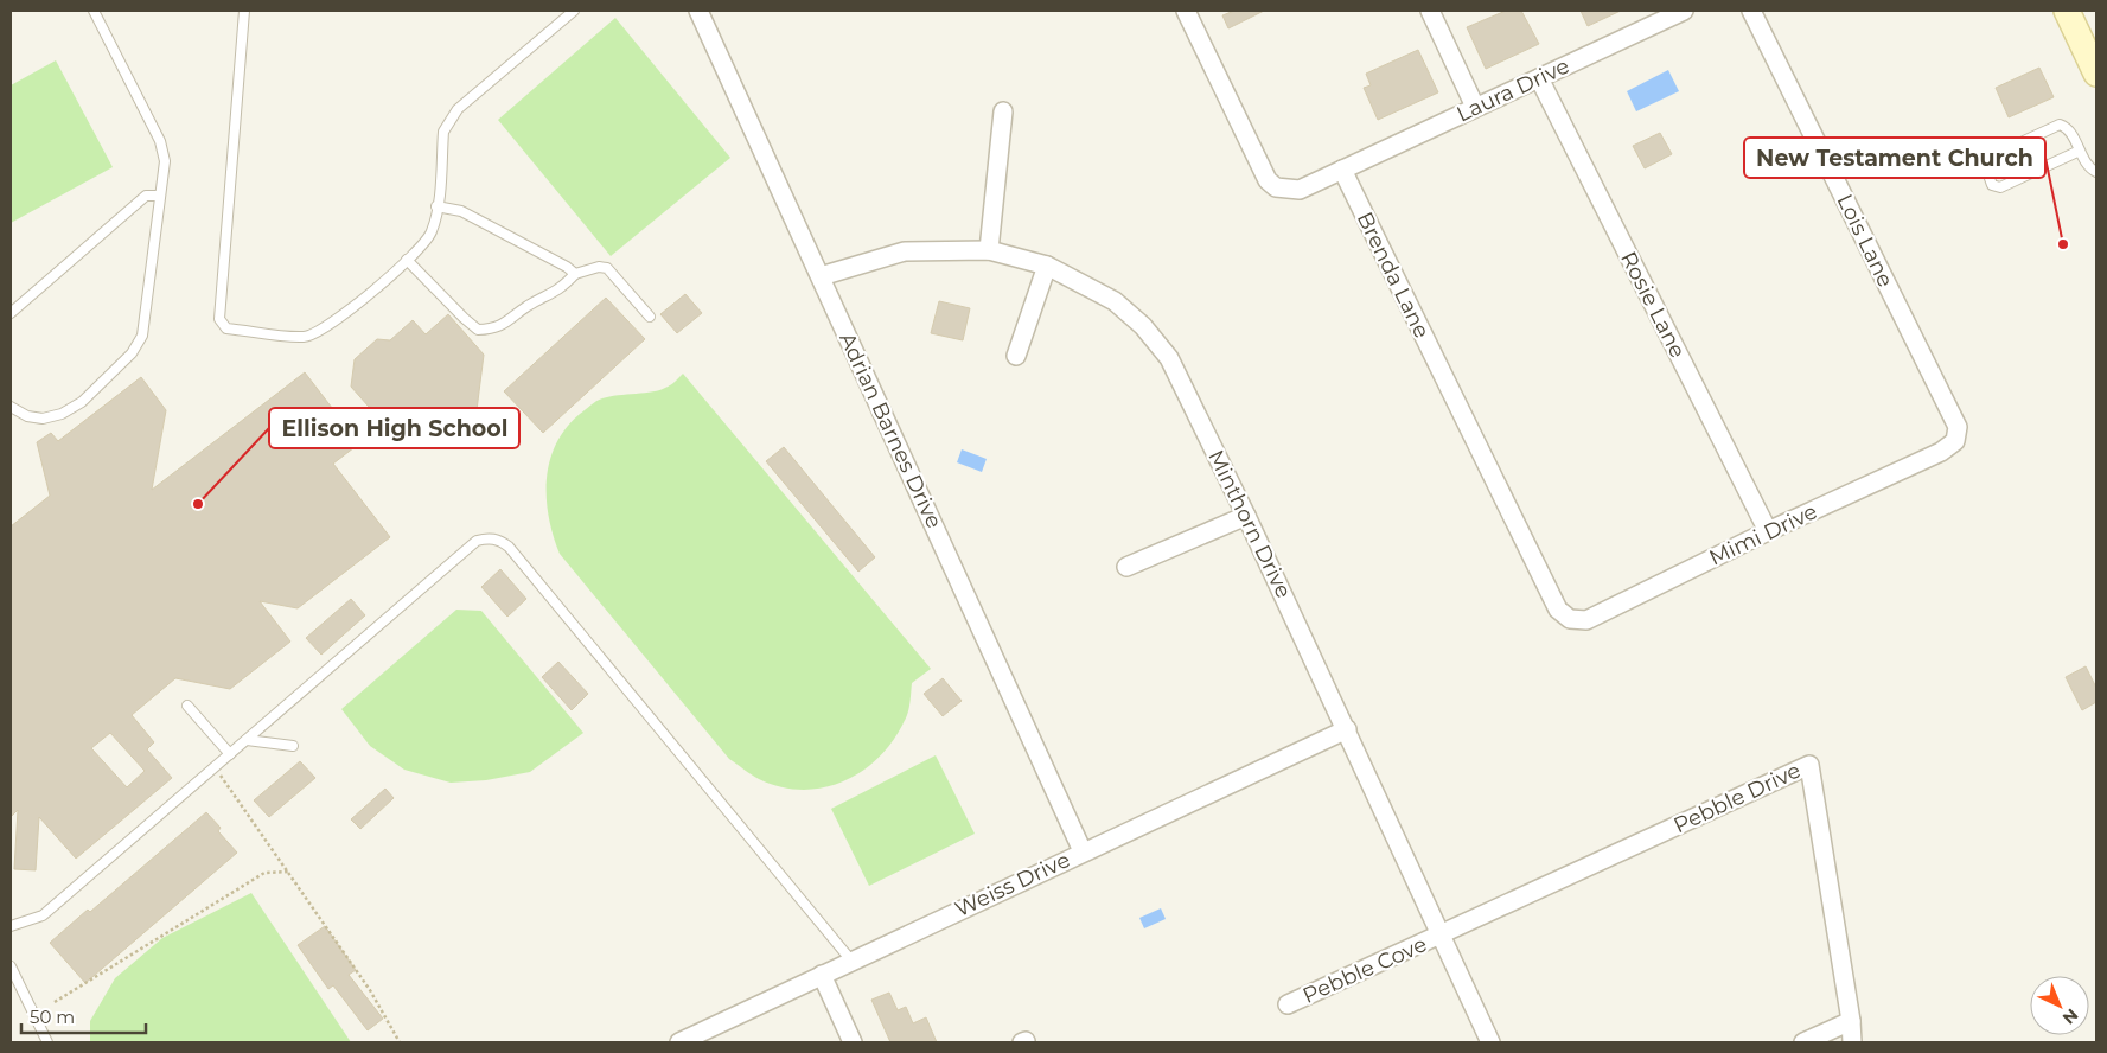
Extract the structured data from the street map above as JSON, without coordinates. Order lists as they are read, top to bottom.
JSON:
{
  "streets": {
    "street": [
      "Laura Drive",
      "Lois Lane",
      "Brenda Lane",
      "Rosie Lane",
      "Adrian Barnes Drive",
      "Minthorn Drive",
      "Mimi Drive",
      "Pebble Drive",
      "Weiss Drive",
      "Pebble Cove"
    ]
  },
  "crossings": [
    ["Laura Drive", "Brenda Lane"],
    ["Laura Drive", "Rosie Lane"],
    ["Lois Lane", "Mimi Drive"],
    ["Brenda Lane", "Mimi Drive"],
    ["Rosie Lane", "Mimi Drive"],
    ["Adrian Barnes Drive", "Minthorn Drive"],
    ["Adrian Barnes Drive", "Weiss Drive"],
    ["Minthorn Drive", "Pebble Drive"],
    ["Minthorn Drive", "Weiss Drive"],
    ["Minthorn Drive", "Pebble Cove"],
    ["Pebble Drive", "Pebble Cove"]
  ],
  "places": ["New Testament Church", "Ellison High School"],
  "scale_bar": "50 m",
  "north": "bottom right"
}
